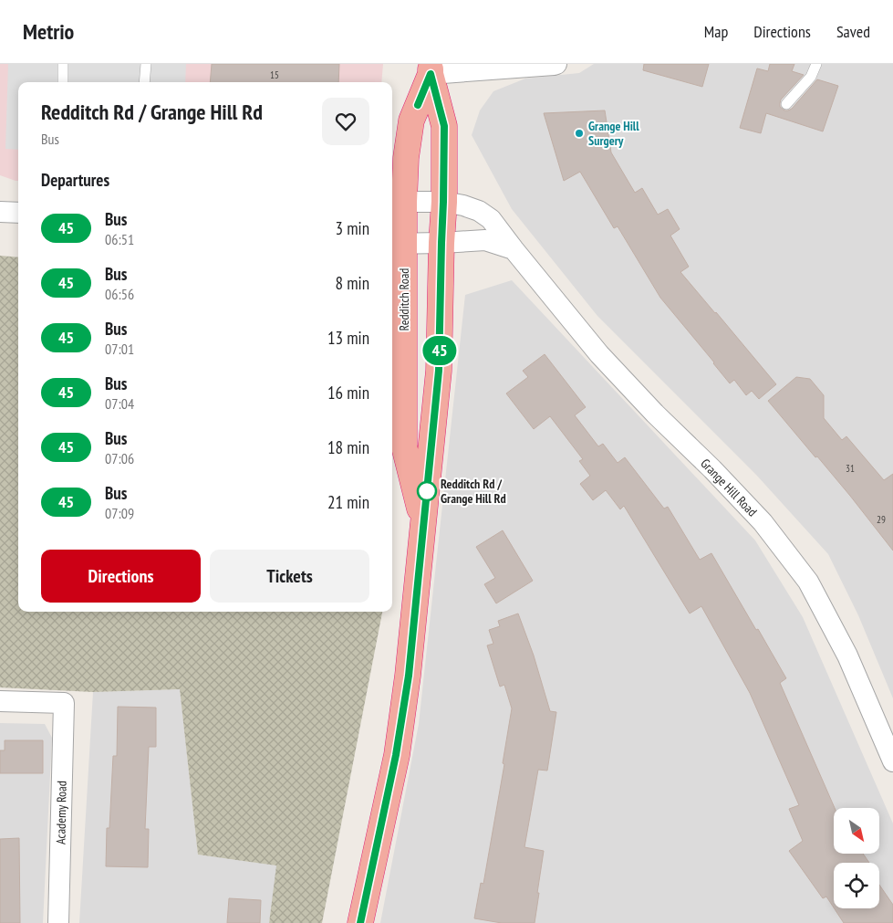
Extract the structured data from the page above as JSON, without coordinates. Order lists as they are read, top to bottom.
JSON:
{
  "streets": {
    "highway": ["Redditch Road"],
    "street": ["Grange Hill Road", "Academy Road"]
  },
  "crossings": [
    ["Redditch Road", "Grange Hill Road"]
  ],
  "places": ["Grange Hill Surgery", "Redditch Rd / Grange Hill Rd"],
  "lines": ["bus line 45"],
  "house_numbers": ["15", "31", "29"],
  "north": "bottom right",
  "page": {
    "header": "Metrio",
    "nav": ["Map", "Directions", "Saved"],
    "on_map": "45",
    "heading": [
      ["Redditch Rd / Grange Hill Rd", "Bus"],
      "Departures"
    ],
    "list": [
      {
        "mark": "45",
        "name": "Bus",
        "note": "06:51",
        "value": "3 min"
      },
      {
        "mark": "45",
        "name": "Bus",
        "note": "06:56",
        "value": "8 min"
      },
      {
        "mark": "45",
        "name": "Bus",
        "note": "07:01",
        "value": "13 min"
      },
      {
        "mark": "45",
        "name": "Bus",
        "note": "07:04",
        "value": "16 min"
      },
      {
        "mark": "45",
        "name": "Bus",
        "note": "07:06",
        "value": "18 min"
      },
      {
        "mark": "45",
        "name": "Bus",
        "note": "07:09",
        "value": "21 min"
      }
    ],
    "buttons": ["Directions", "Tickets"]
  }
}
